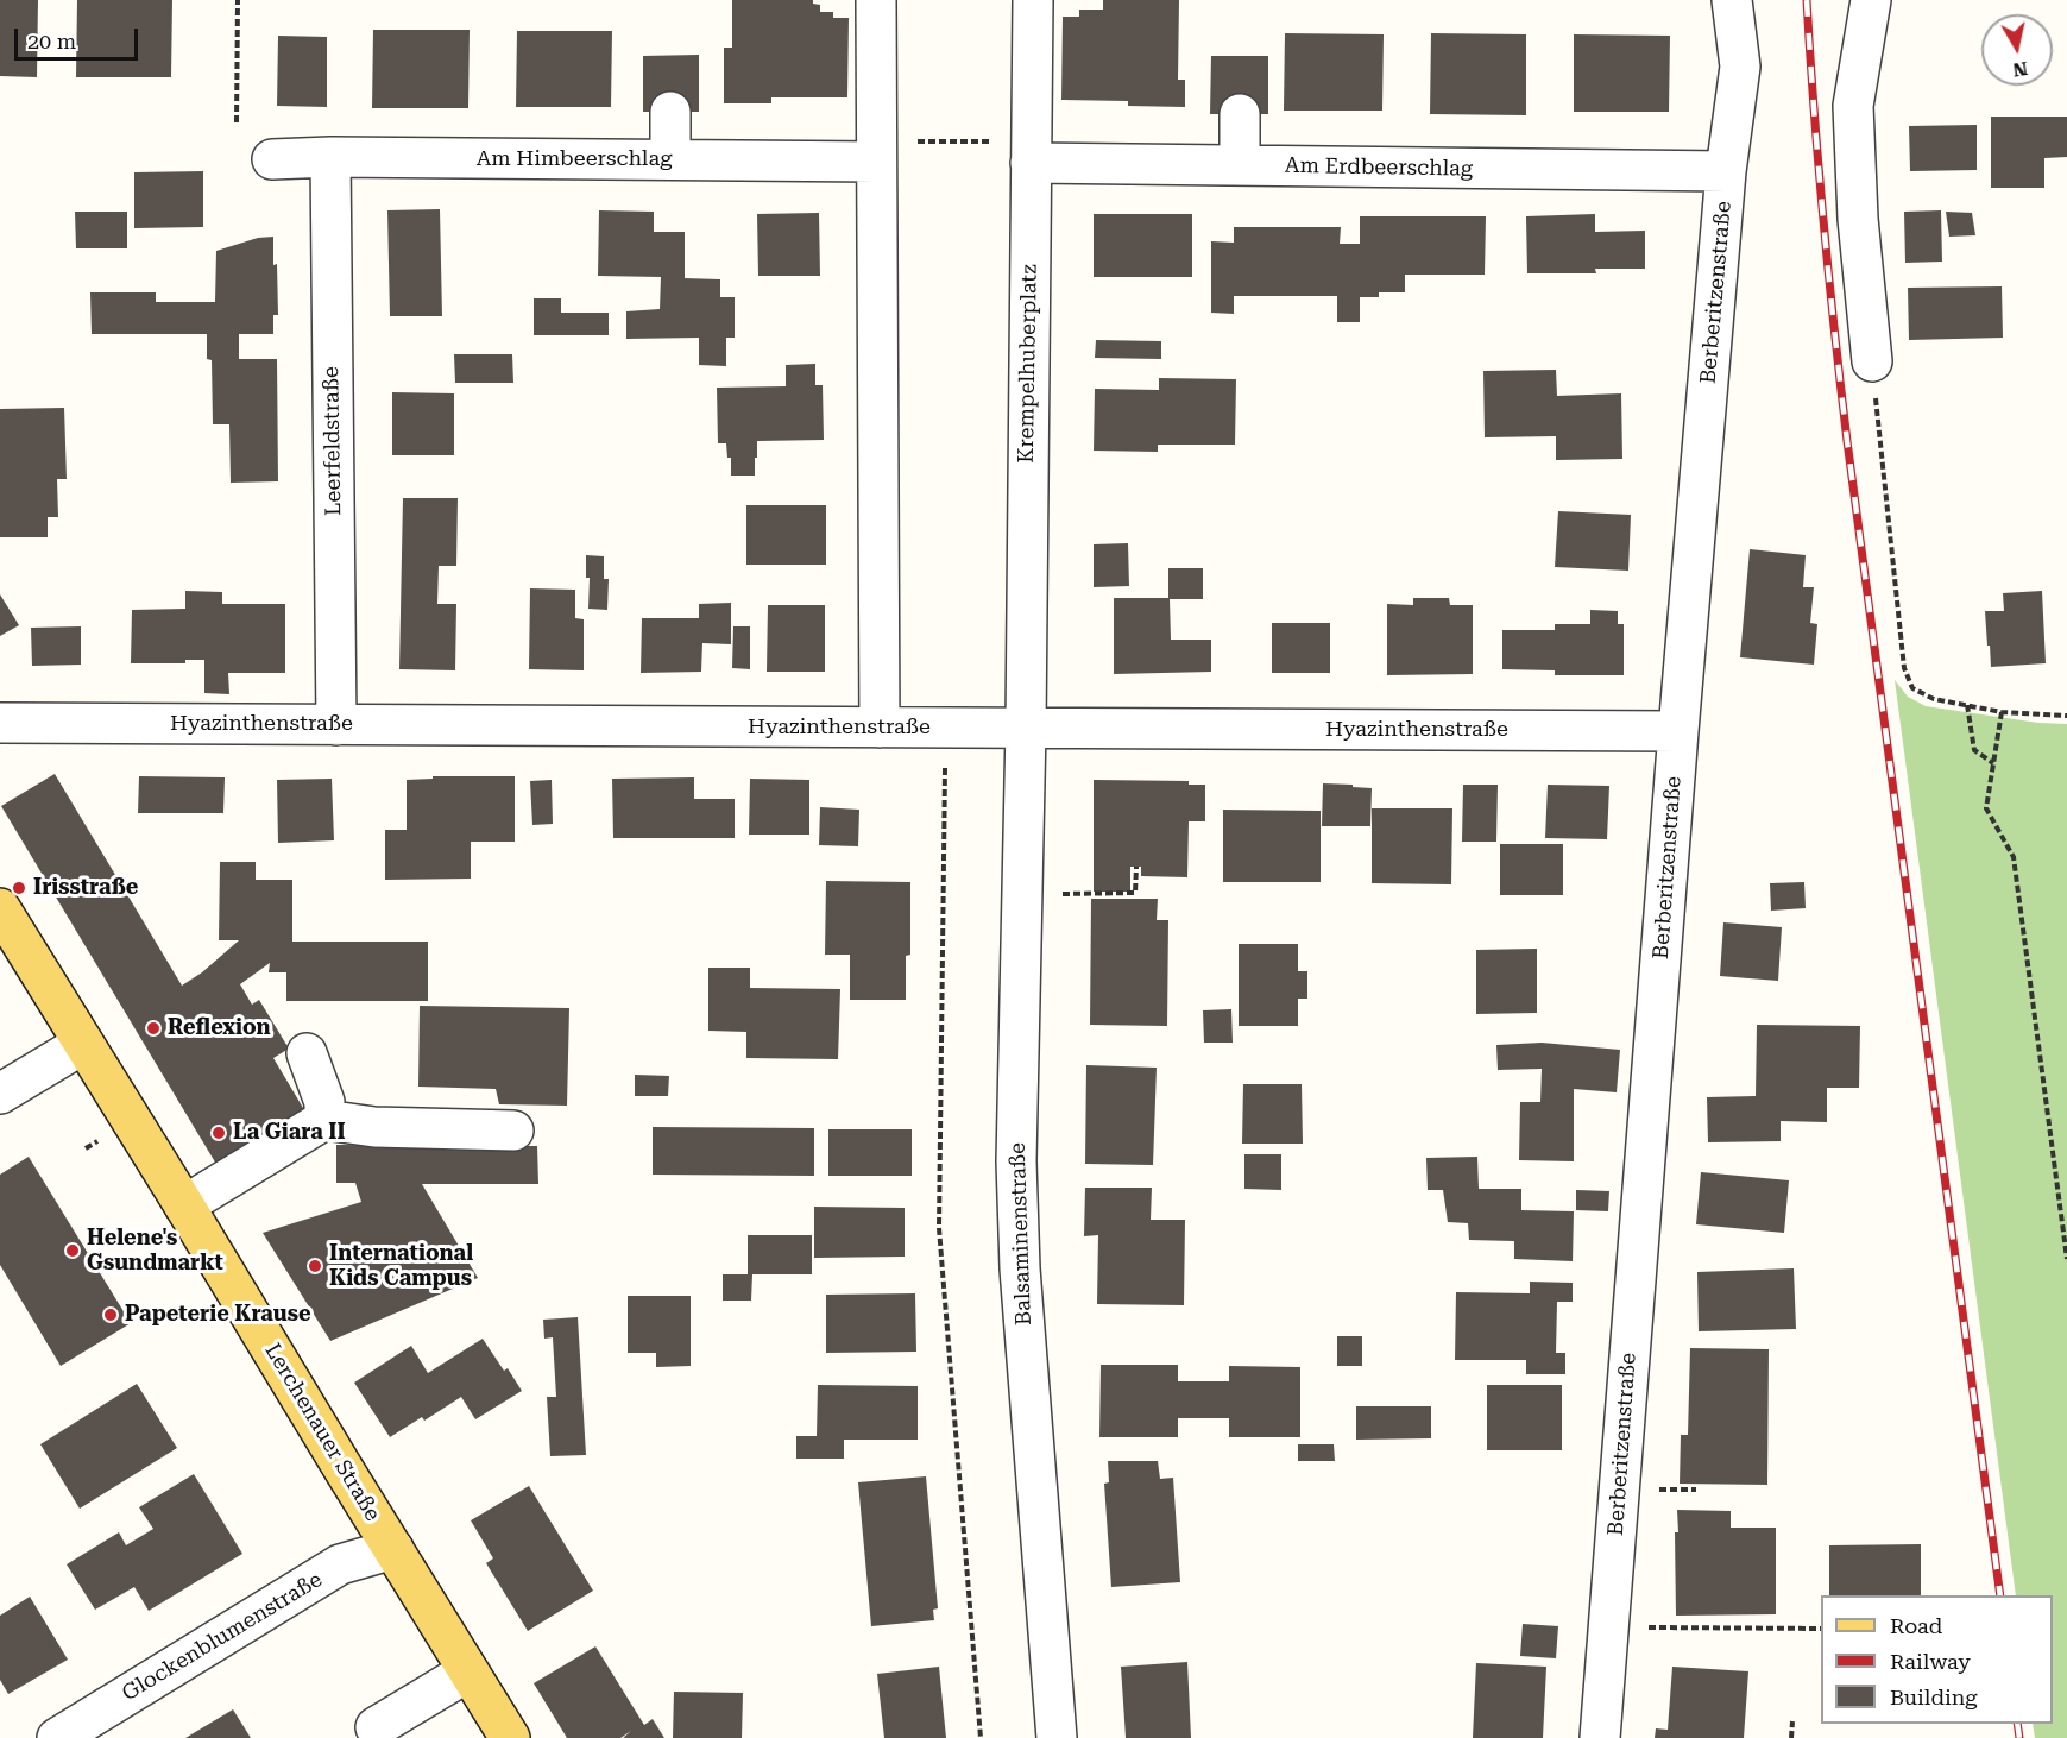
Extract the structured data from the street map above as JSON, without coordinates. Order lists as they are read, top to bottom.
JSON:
{
  "streets": {
    "main road": ["Lerchenauer Straße"],
    "street": [
      "Am Himbeerschlag",
      "Am Erdbeerschlag",
      "Berberitzenstraße",
      "Krempelhuberplatz",
      "Leerfeldstraße",
      "Hyazinthenstraße",
      "Balsaminenstraße",
      "Glockenblumenstraße"
    ]
  },
  "crossings": [
    ["Am Himbeerschlag", "Leerfeldstraße"],
    ["Am Erdbeerschlag", "Berberitzenstraße"],
    ["Am Erdbeerschlag", "Krempelhuberplatz"],
    ["Berberitzenstraße", "Hyazinthenstraße"],
    ["Krempelhuberplatz", "Hyazinthenstraße"],
    ["Krempelhuberplatz", "Balsaminenstraße"],
    ["Leerfeldstraße", "Hyazinthenstraße"],
    ["Hyazinthenstraße", "Balsaminenstraße"],
    ["Lerchenauer Straße", "Glockenblumenstraße"]
  ],
  "places": [
    "Irisstraße",
    "Reflexion",
    "La Giara II",
    "Helene's Gsundmarkt",
    "International Kids Campus",
    "Papeterie Krause"
  ],
  "legend": ["Road", "Railway", "Building"],
  "scale_bar": "20 m",
  "north": "bottom"
}
